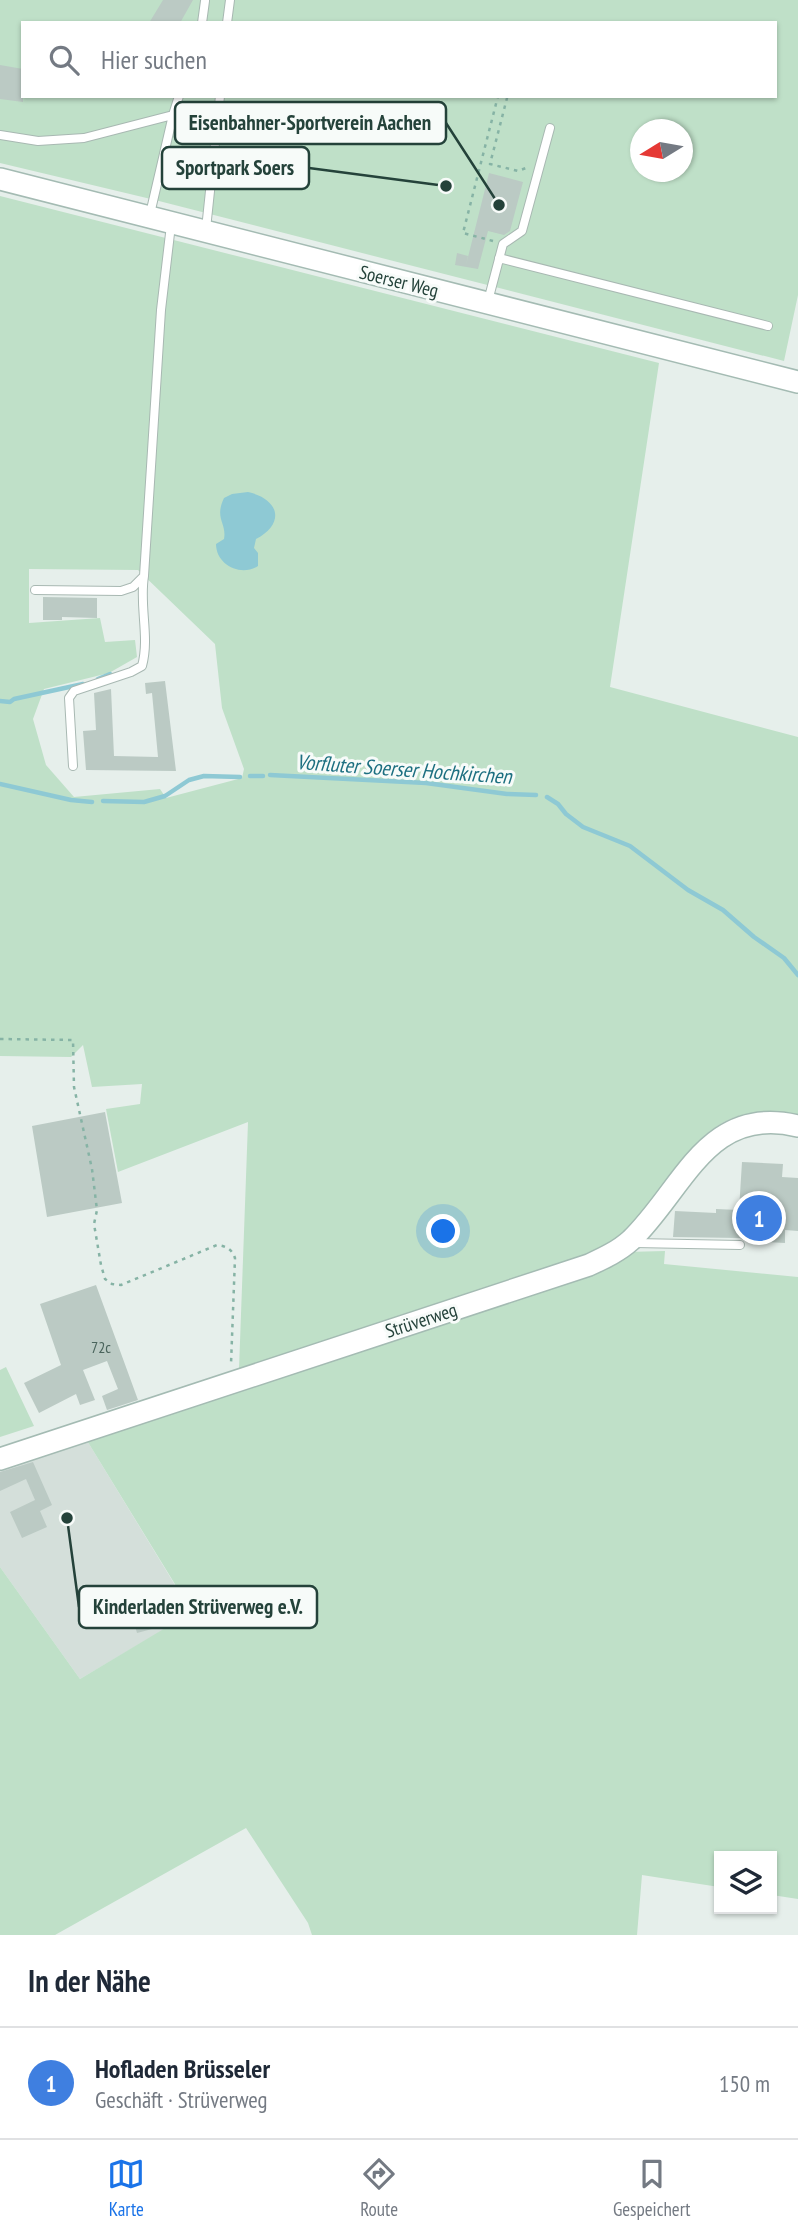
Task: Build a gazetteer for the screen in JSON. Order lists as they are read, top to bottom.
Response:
{
  "streets": {
    "street": ["Soerser Weg", "Strüverweg"]
  },
  "water": ["Vorfluter Soerser Hochkirchen"],
  "places": ["Sportpark Soers", "Eisenbahner-Sportverein Aachen", "Kinderladen Strüverweg e.V."],
  "house_numbers": ["72c"],
  "north": "left",
  "page": {
    "search": "Hier suchen",
    "pins": "1",
    "heading": "In der Nähe",
    "list": [
      {
        "mark": "1",
        "name": "Hofladen Brüsseler",
        "note": "Geschäft · Strüverweg",
        "value": "150 m"
      }
    ],
    "nav": ["Karte", "Route", "Gespeichert"]
  }
}
